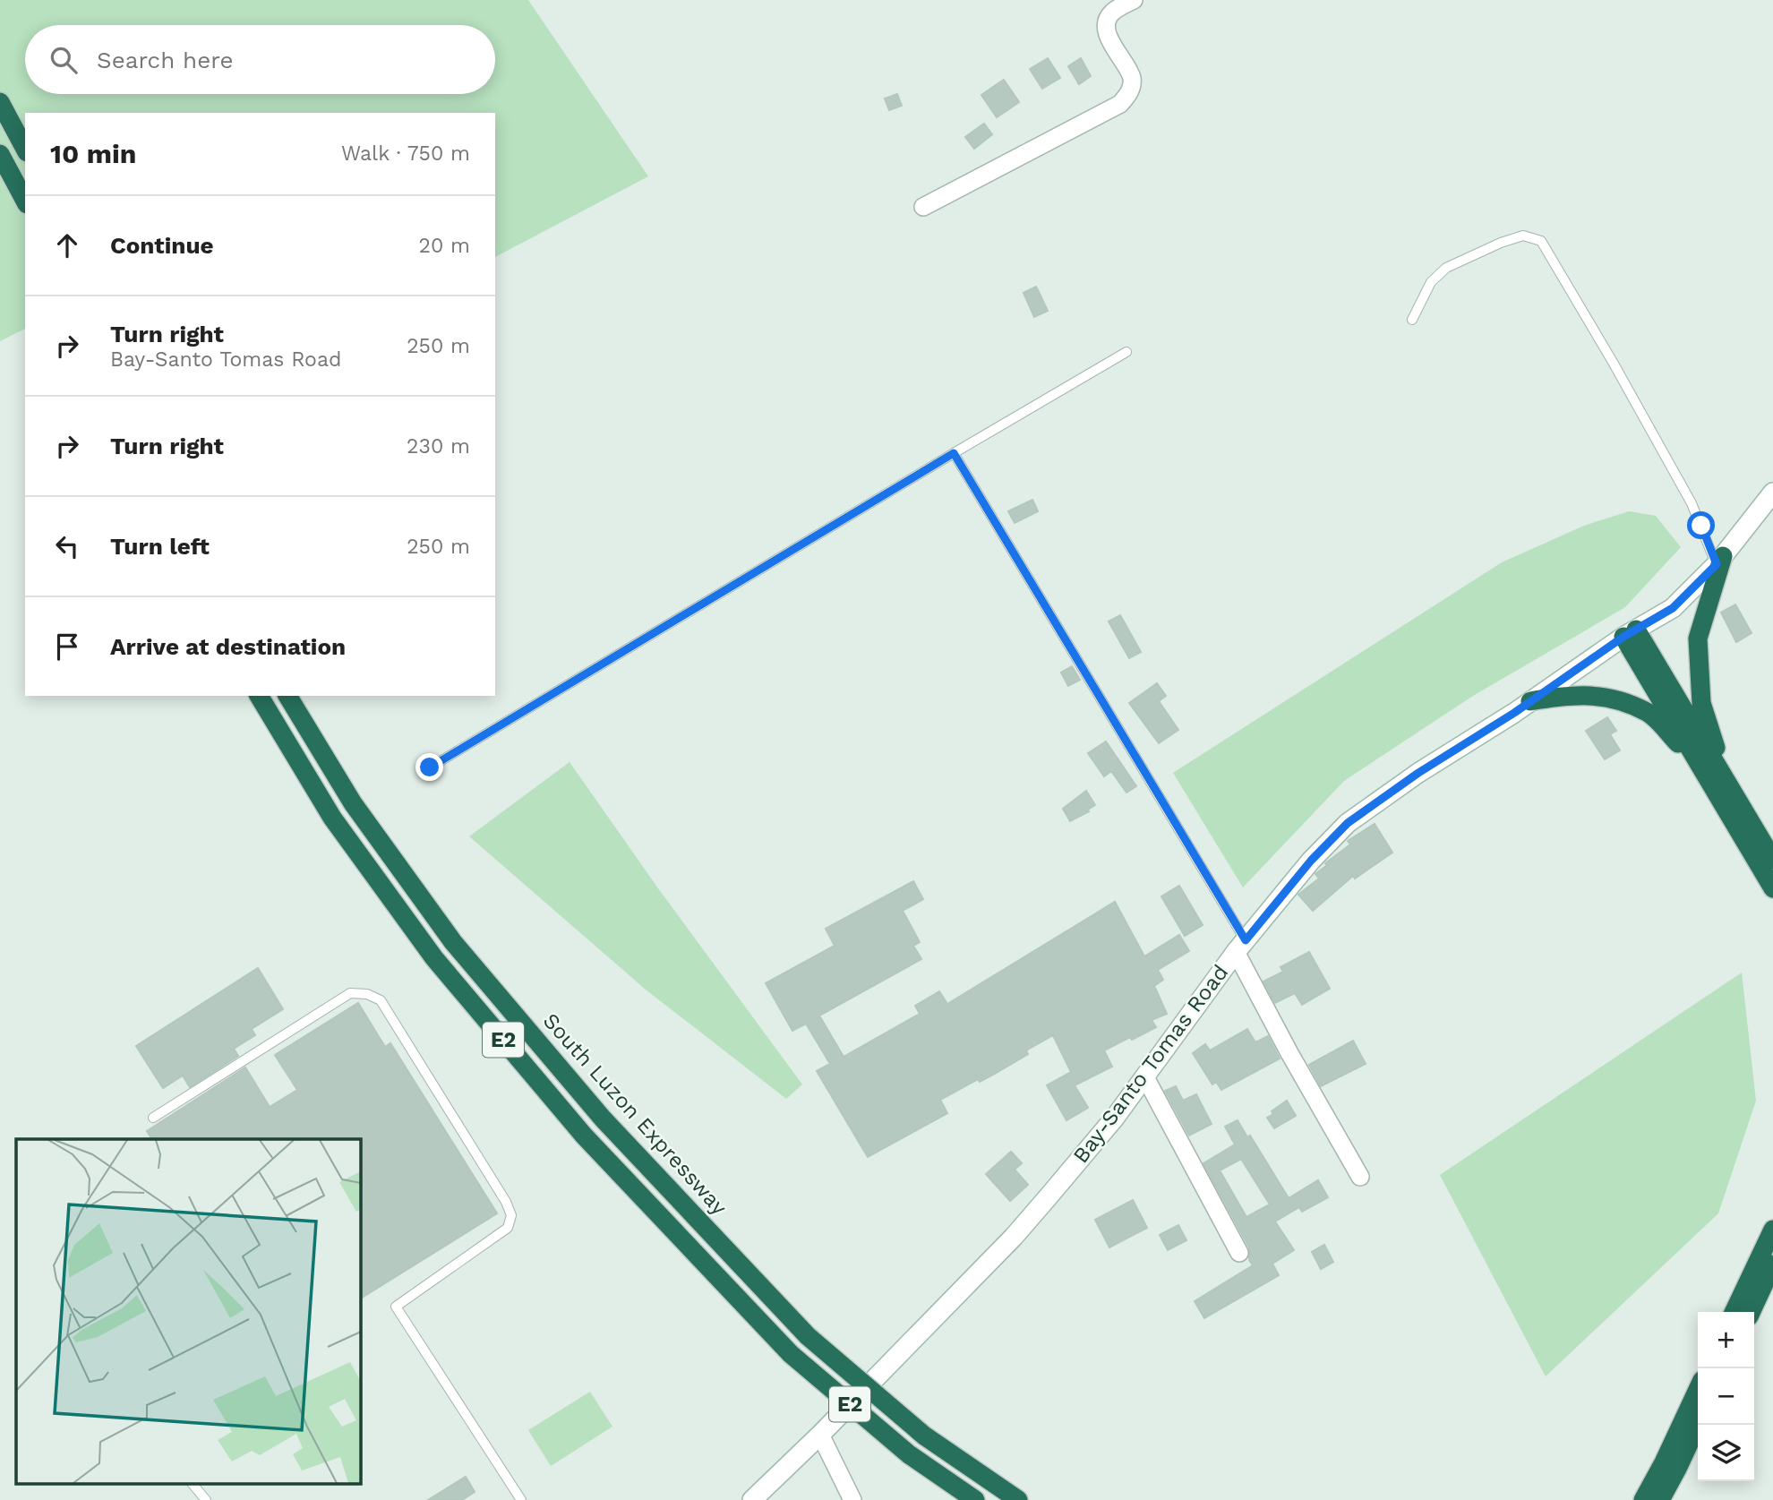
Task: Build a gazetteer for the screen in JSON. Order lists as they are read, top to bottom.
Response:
{
  "streets": {
    "highway": ["E2", "South Luzon Expressway"],
    "main road": ["Bay-Santo Tomas Road"]
  },
  "page": {
    "search": "Search here",
    "heading": ["10 min", "Walk · 750 m"],
    "list": [
      ["Continue", "20 m"],
      ["Turn right", "Bay-Santo Tomas Road", "250 m"],
      ["Turn right", "230 m"],
      ["Turn left", "250 m"],
      "Arrive at destination"
    ],
    "map_buttons": ["+", "−"]
  }
}
